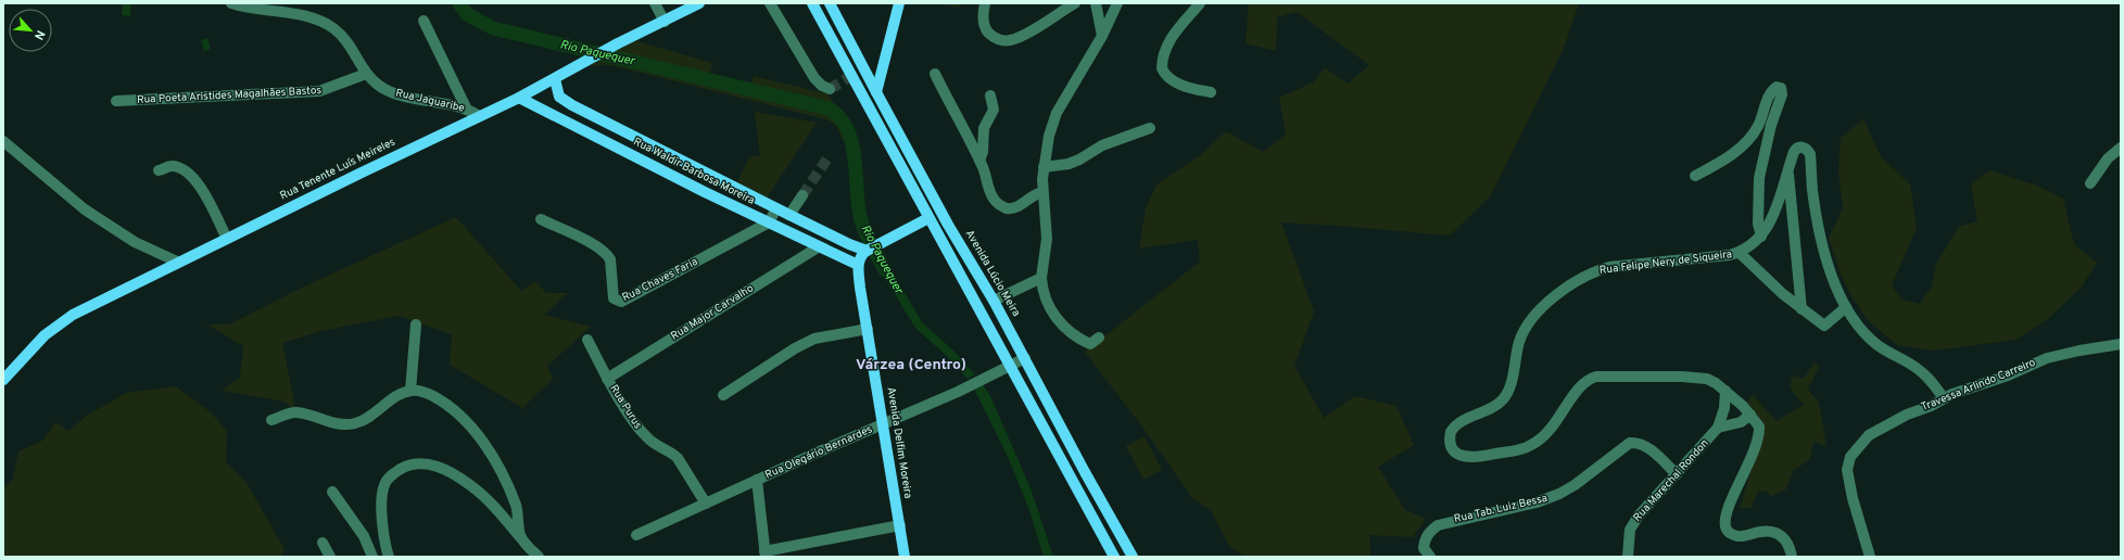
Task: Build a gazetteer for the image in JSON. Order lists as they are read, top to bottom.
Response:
{
  "streets": {
    "main road": [
      "Rua Tenente Luís Meireles",
      "Rua Waldir Barbosa Moreira",
      "Avenida Lúcio Meira",
      "Avenida Delfim Moreira"
    ],
    "street": [
      "Rua Poeta Aristides Magalhães Bastos",
      "Rua Jaguaribe",
      "Rua Felipe Nery de Siqueira",
      "Rua Chaves Faria",
      "Rua Major Carvalho",
      "Travessa Arlindo Carreiro",
      "Rua Purus",
      "Rua Olegário Bernardes",
      "Rua Marechal Rondon",
      "Rua Tab. Luiz Bessa"
    ]
  },
  "crossings": [
    ["Rua Poeta Aristides Magalhães Bastos", "Rua Jaguaribe"],
    ["Rua Jaguaribe", "Rua Tenente Luís Meireles"],
    ["Rua Tenente Luís Meireles", "Rua Waldir Barbosa Moreira"],
    ["Rua Waldir Barbosa Moreira", "Rua Chaves Faria"],
    ["Rua Waldir Barbosa Moreira", "Rua Major Carvalho"],
    ["Rua Waldir Barbosa Moreira", "Avenida Delfim Moreira"],
    ["Rua Felipe Nery de Siqueira", "Rua Marechal Rondon"],
    ["Avenida Lúcio Meira", "Rua Olegário Bernardes"],
    ["Rua Major Carvalho", "Rua Purus"],
    ["Rua Purus", "Rua Olegário Bernardes"],
    ["Avenida Delfim Moreira", "Rua Olegário Bernardes"],
    ["Rua Marechal Rondon", "Rua Tab. Luiz Bessa"]
  ],
  "districts": ["Várzea (Centro)"],
  "water": ["Rio Paquequer"],
  "north": "bottom right"
}
